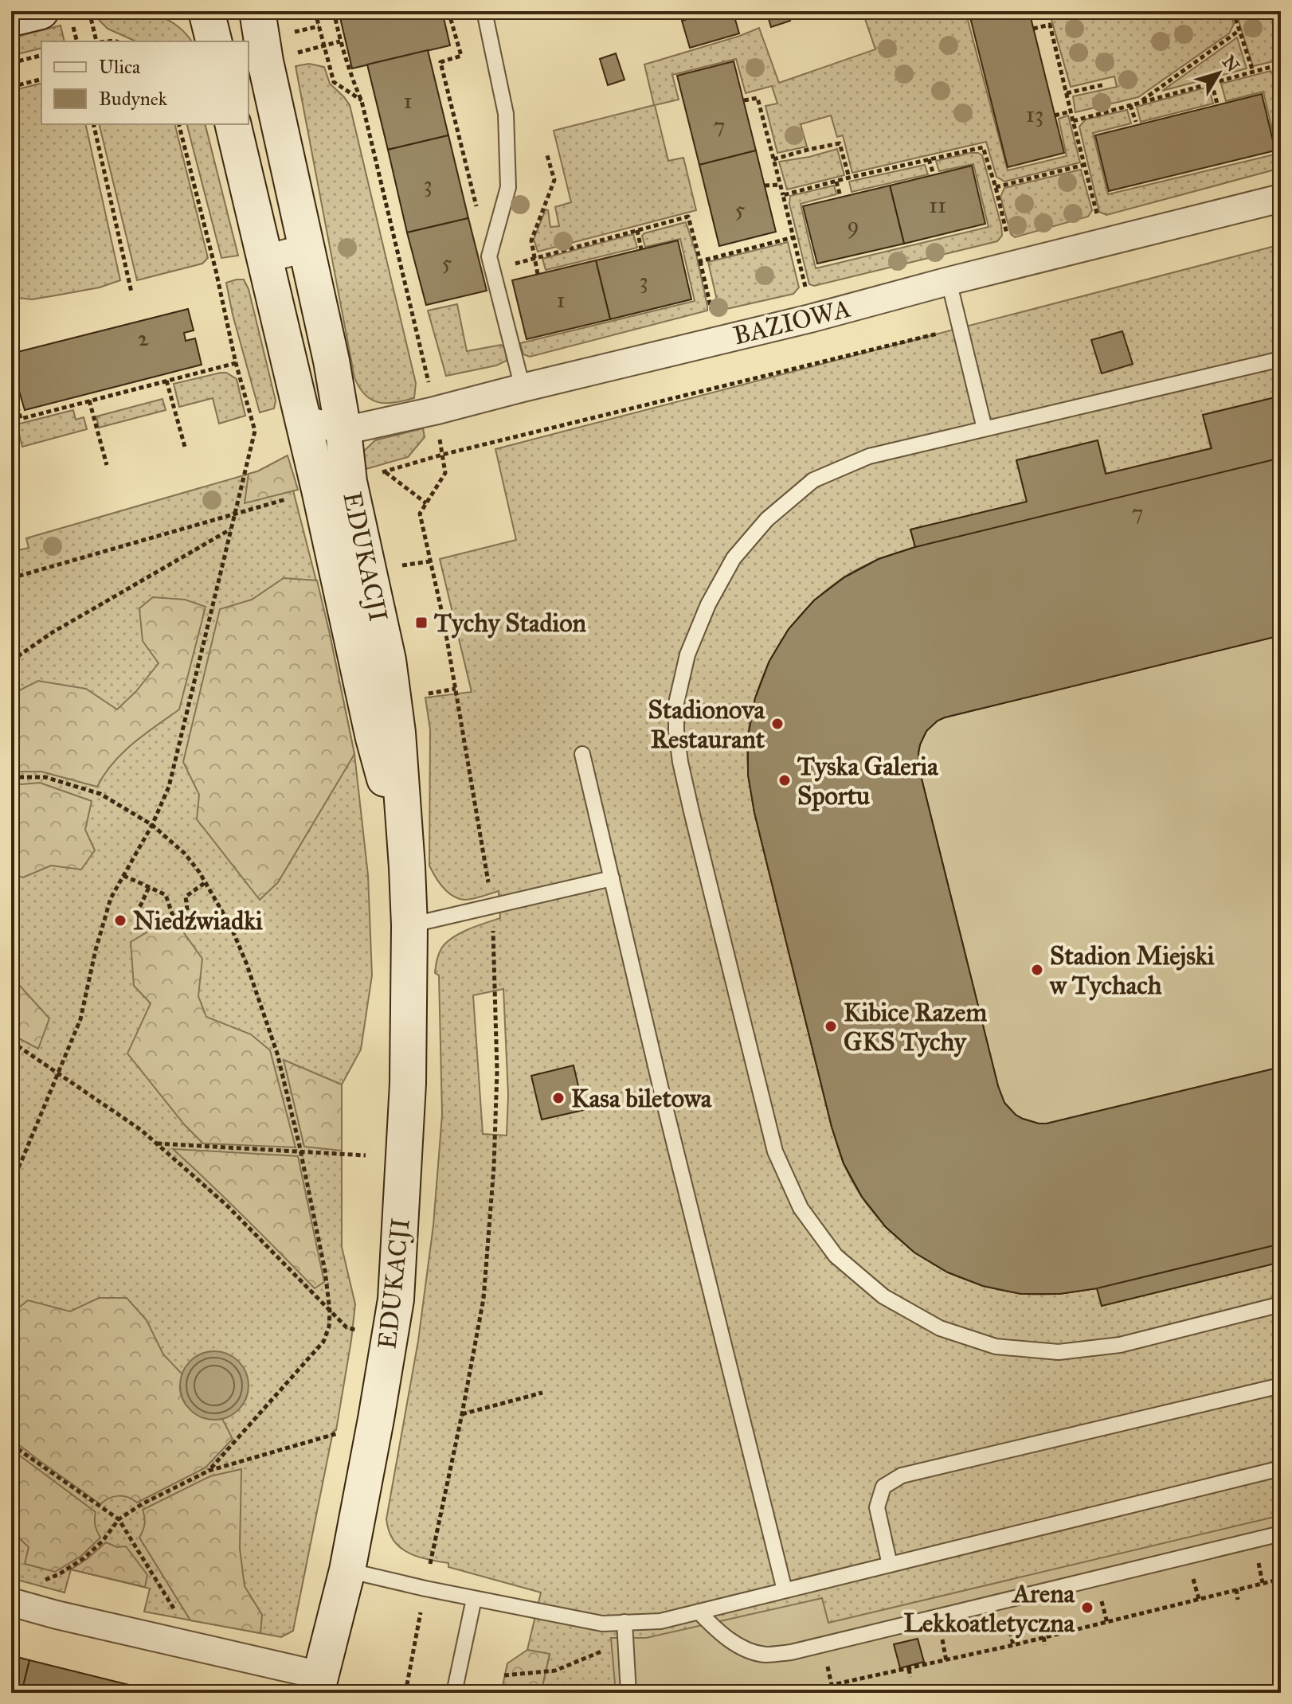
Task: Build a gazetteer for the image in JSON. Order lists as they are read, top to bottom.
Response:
{
  "streets": {
    "street": ["BAZIOWA", "EDUKACJI"]
  },
  "crossings": [
    ["BAZIOWA", "EDUKACJI"]
  ],
  "places": {
    "transit": ["Tychy Stadion"],
    "other": [
      "Stadionova Restaurant",
      "Tyska Galeria Sportu",
      "Niedźwiadki",
      "Stadion Miejski w Tychach",
      "Kibice Razem GKS Tychy",
      "Kasa biletowa",
      "Arena Lekkoatletyczna"
    ]
  },
  "house_numbers": [
    "1",
    "13",
    "7",
    "3",
    "11",
    "5",
    "9",
    "5",
    "3",
    "1",
    "2",
    "7"
  ],
  "legend": ["Ulica", "Budynek"],
  "north": "top right"
}
